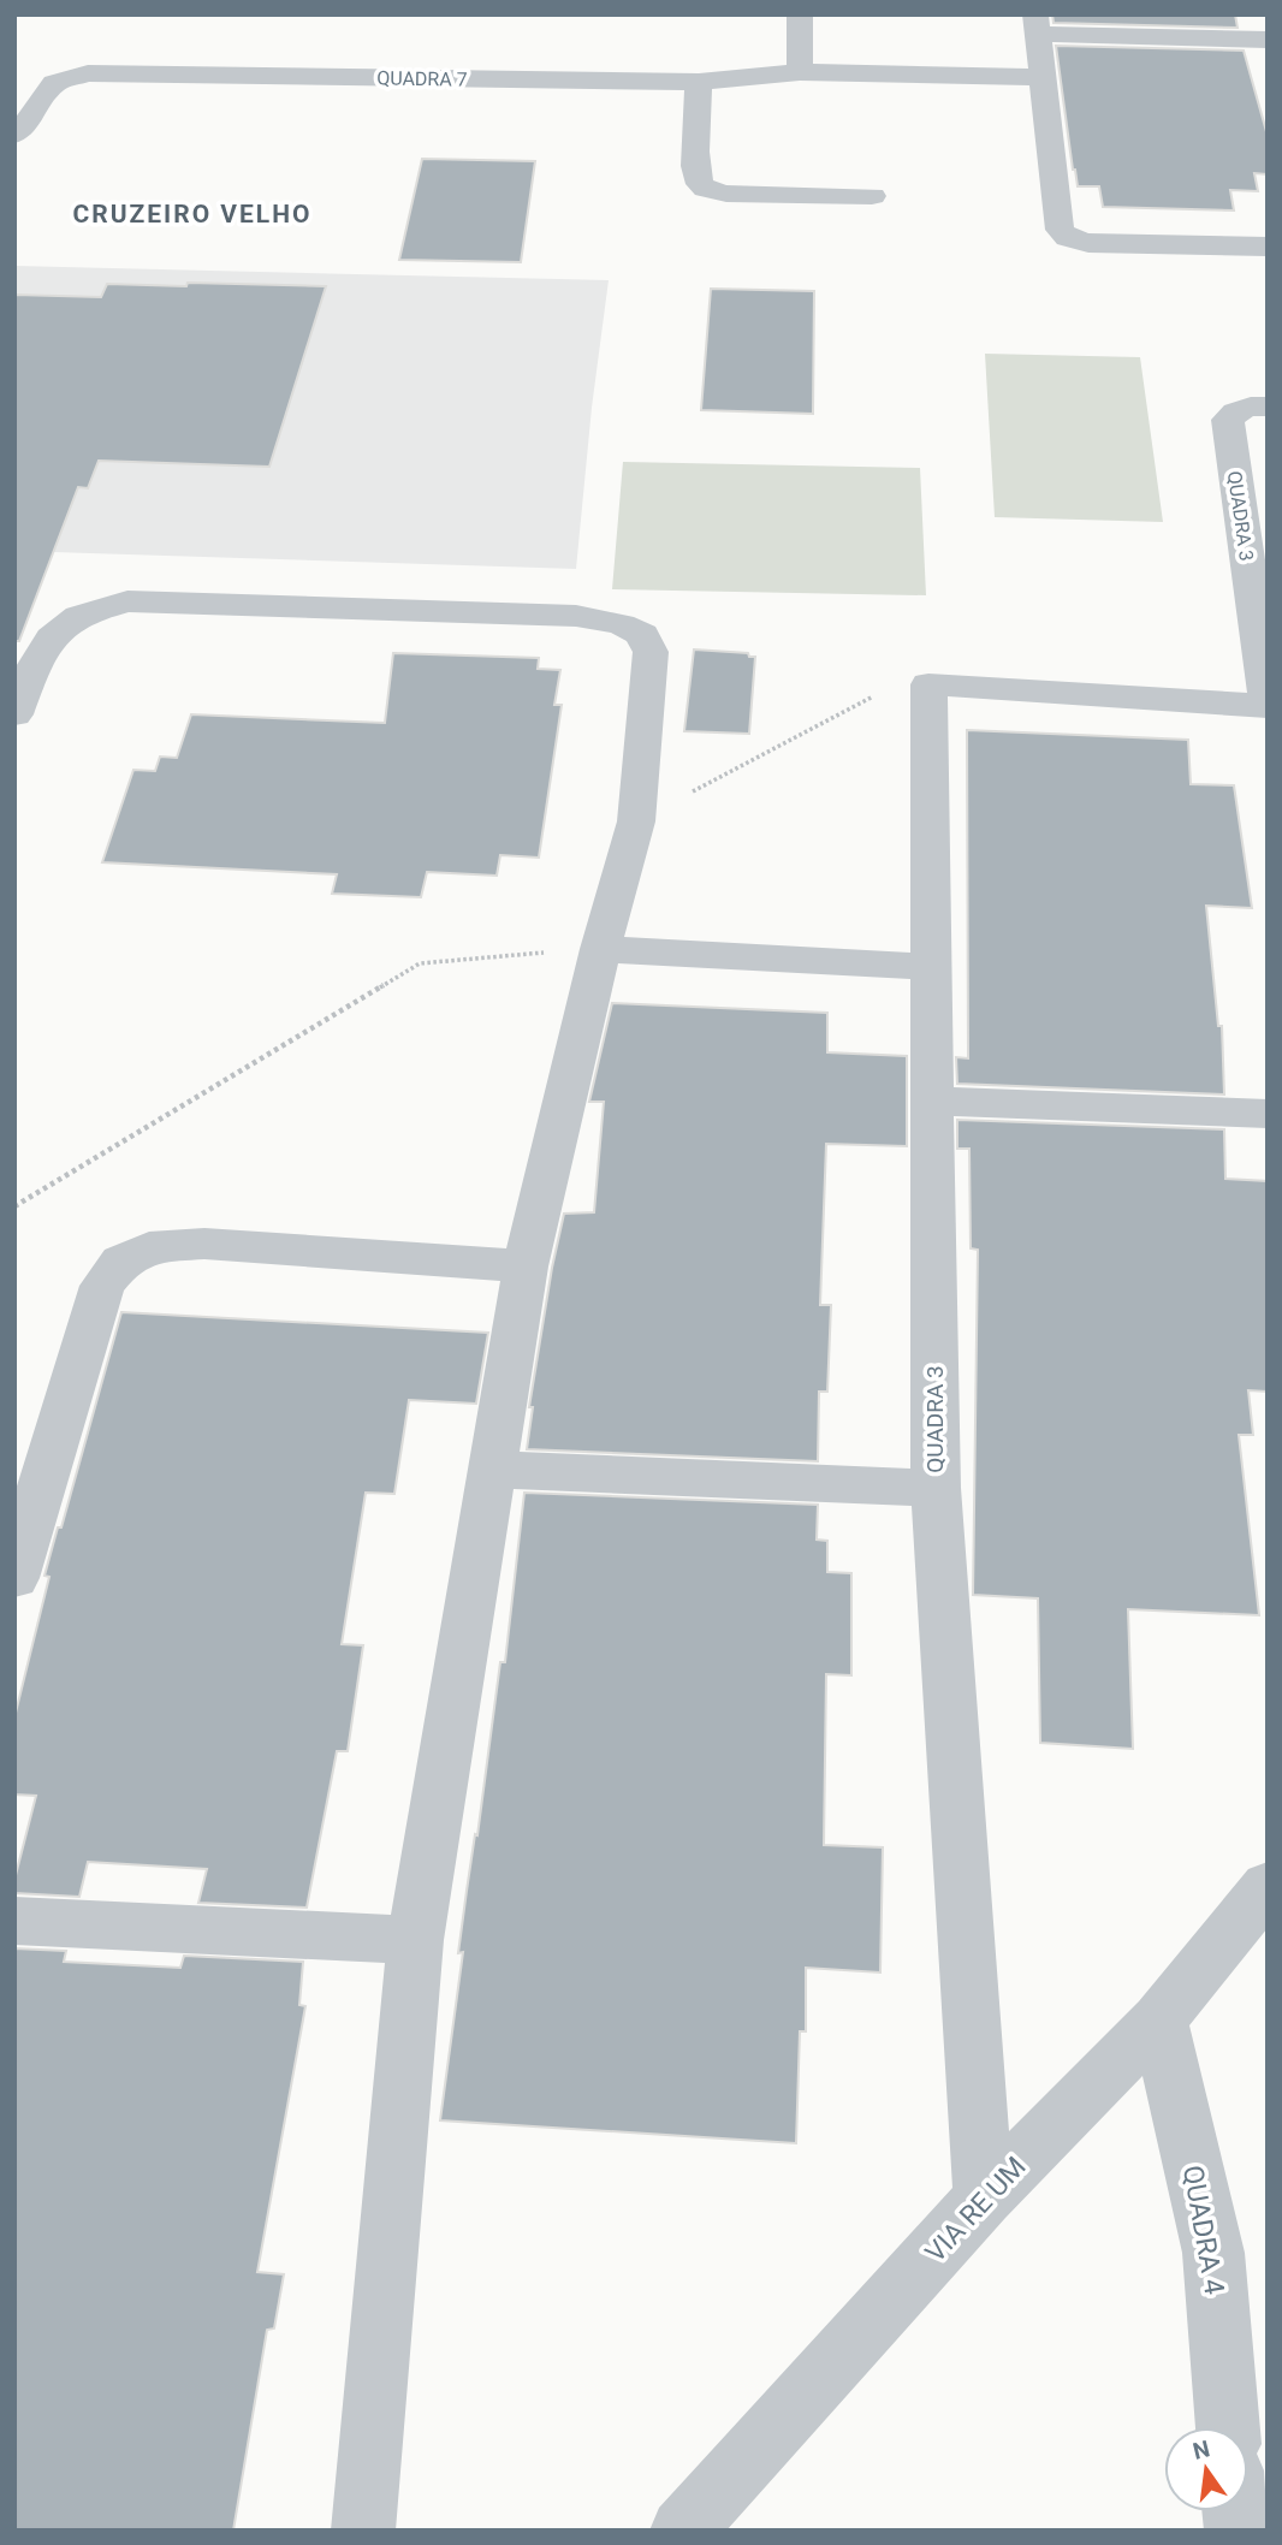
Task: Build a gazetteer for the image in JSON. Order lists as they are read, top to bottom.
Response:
{
  "streets": {
    "street": [
      "QUADRA 7",
      "QUADRA 3",
      "VIA RE UM",
      "QUADRA 4"
    ]
  },
  "crossings": [
    ["QUADRA 3", "VIA RE UM"],
    ["VIA RE UM", "QUADRA 4"]
  ],
  "districts": ["CRUZEIRO VELHO"],
  "north": "top"
}
